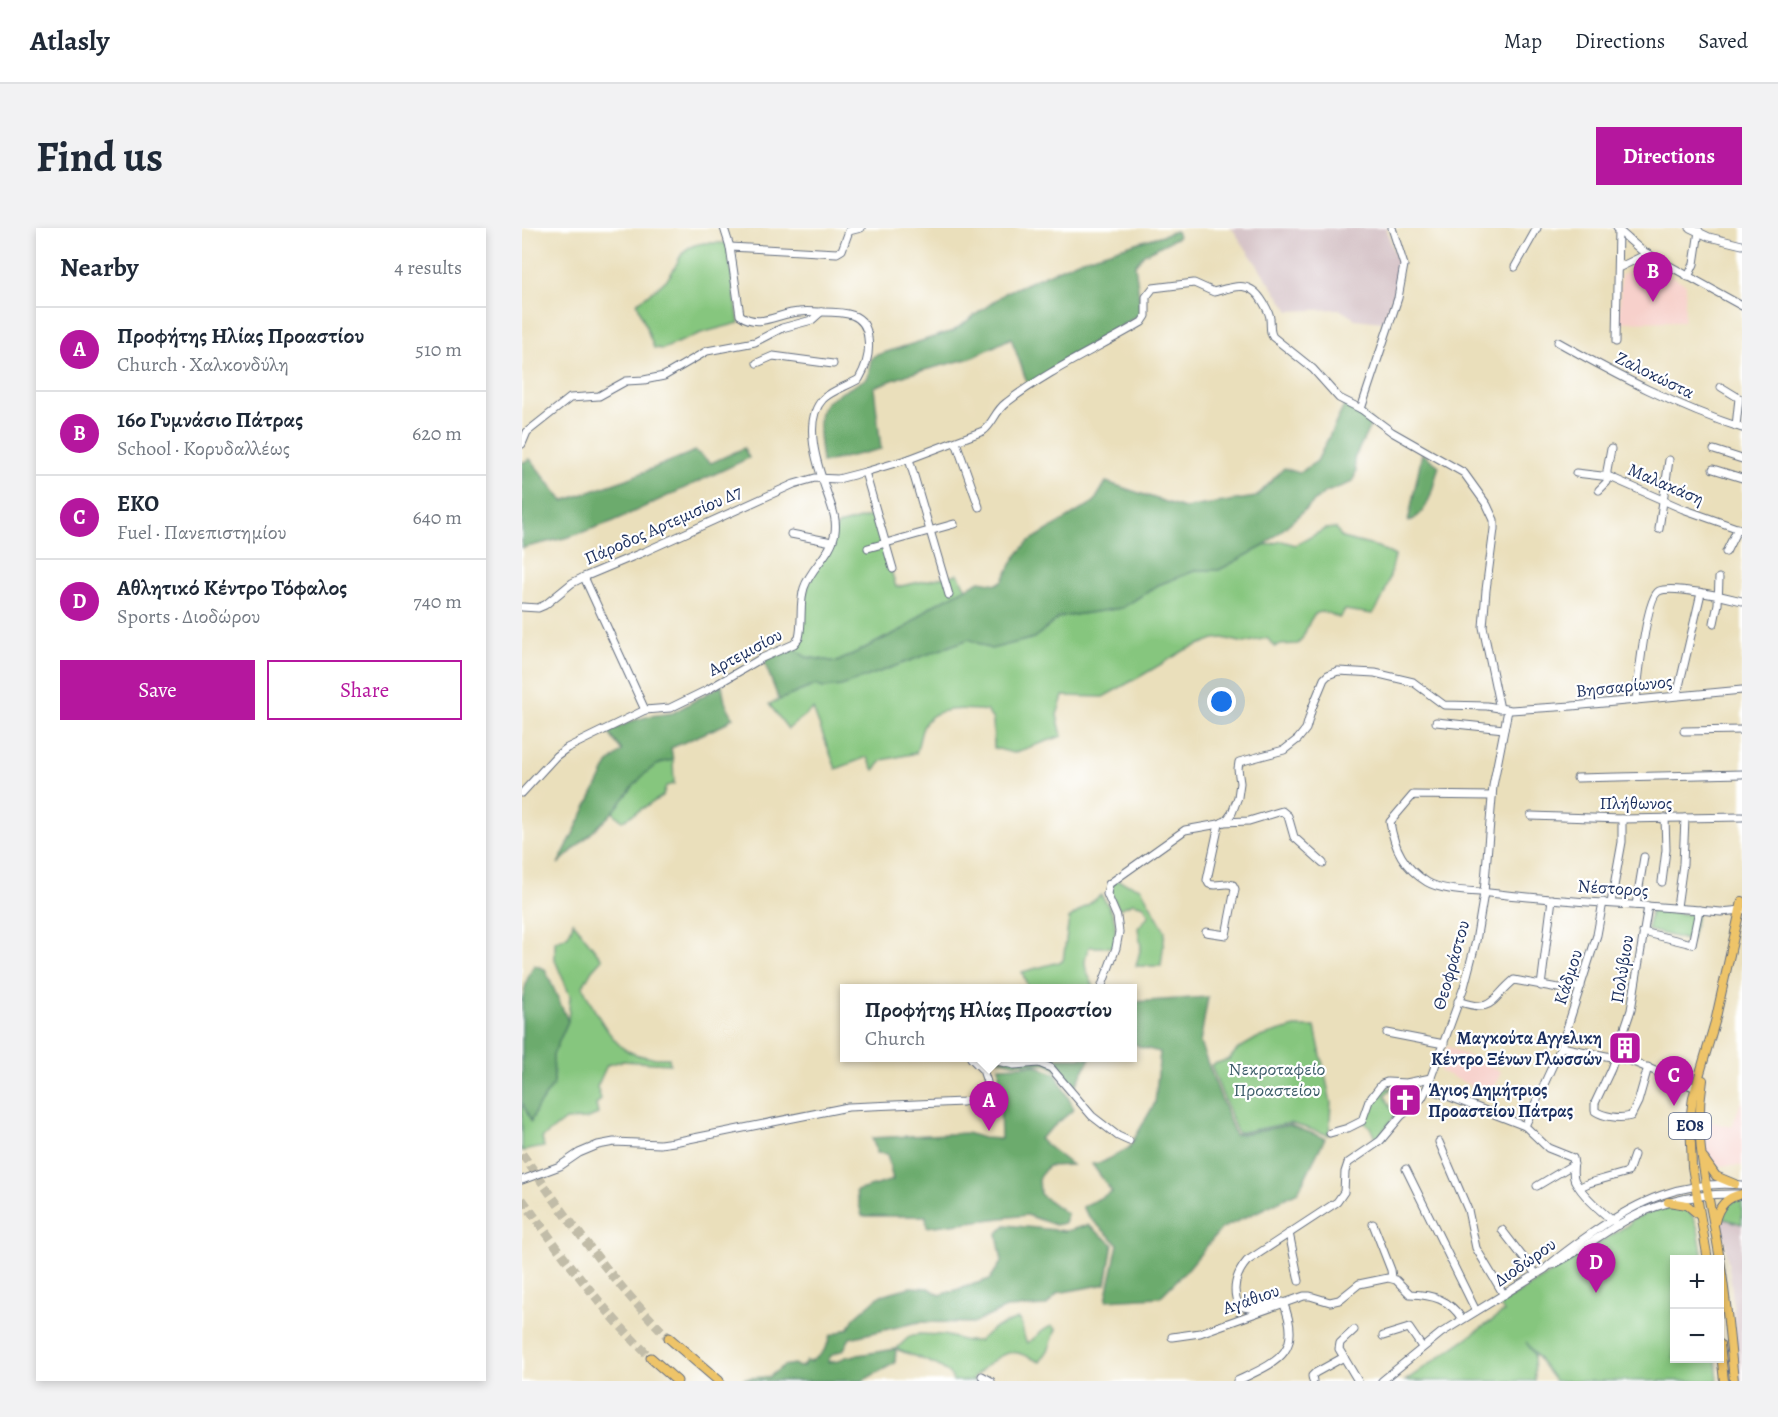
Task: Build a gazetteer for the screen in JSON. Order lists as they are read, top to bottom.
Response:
{
  "streets": {
    "main road": ["ΕΟ8"],
    "street": [
      "Ζαλοκώστα",
      "Μαλακάση",
      "Πάροδος Αρτεμισίου Δ7",
      "Αρτεμισίου",
      "Βησσαρίωνος",
      "Πλήθωνος",
      "Νέστορος",
      "Θεοφράστου",
      "Πολύβιου",
      "Κάδμου",
      "Διοδώρου",
      "Αγάθιου"
    ]
  },
  "crossings": [
    ["Βησσαρίωνος", "Θεοφράστου"],
    ["Πλήθωνος", "Κάδμου"],
    ["Νέστορος", "Θεοφράστου"],
    ["Νέστορος", "Πολύβιου"],
    ["Νέστορος", "Κάδμου"],
    ["Νέστορος", "ΕΟ8"],
    ["Θεοφράστου", "Αγάθιου"],
    ["ΕΟ8", "Διοδώρου"]
  ],
  "parks": ["Νεκροταφείο Προαστείου"],
  "places": {
    "building": ["Μαγκούτα Αγγελικη Κέντρο Ξένων Γλωσσών"],
    "church": ["Άγιος Δημήτριος Προαστείου Πάτρας"]
  },
  "page": {
    "header": "Atlasly",
    "nav": ["Map", "Directions", "Saved"],
    "buttons": [
      "Directions",
      ["Save", "Share"]
    ],
    "title": "Find us",
    "heading": ["Nearby", "4 results"],
    "pins": [
      "B",
      "C",
      "A",
      "D"
    ],
    "list": [
      {
        "mark": "A",
        "name": "Προφήτης Ηλίας Προαστίου",
        "note": "Church · Χαλκονδύλη",
        "value": "510 m"
      },
      {
        "mark": "B",
        "name": "16ο Γυμνάσιο Πάτρας",
        "note": "School · Κορυδαλλέως",
        "value": "620 m"
      },
      {
        "mark": "C",
        "name": "EKO",
        "note": "Fuel · Πανεπιστημίου",
        "value": "640 m"
      },
      {
        "mark": "D",
        "name": "Αθλητικό Κέντρο Τόφαλος",
        "note": "Sports · Διοδώρου",
        "value": "740 m"
      }
    ],
    "popup": ["Προφήτης Ηλίας Προαστίου", "Church"],
    "map_buttons": ["+", "−"]
  }
}
